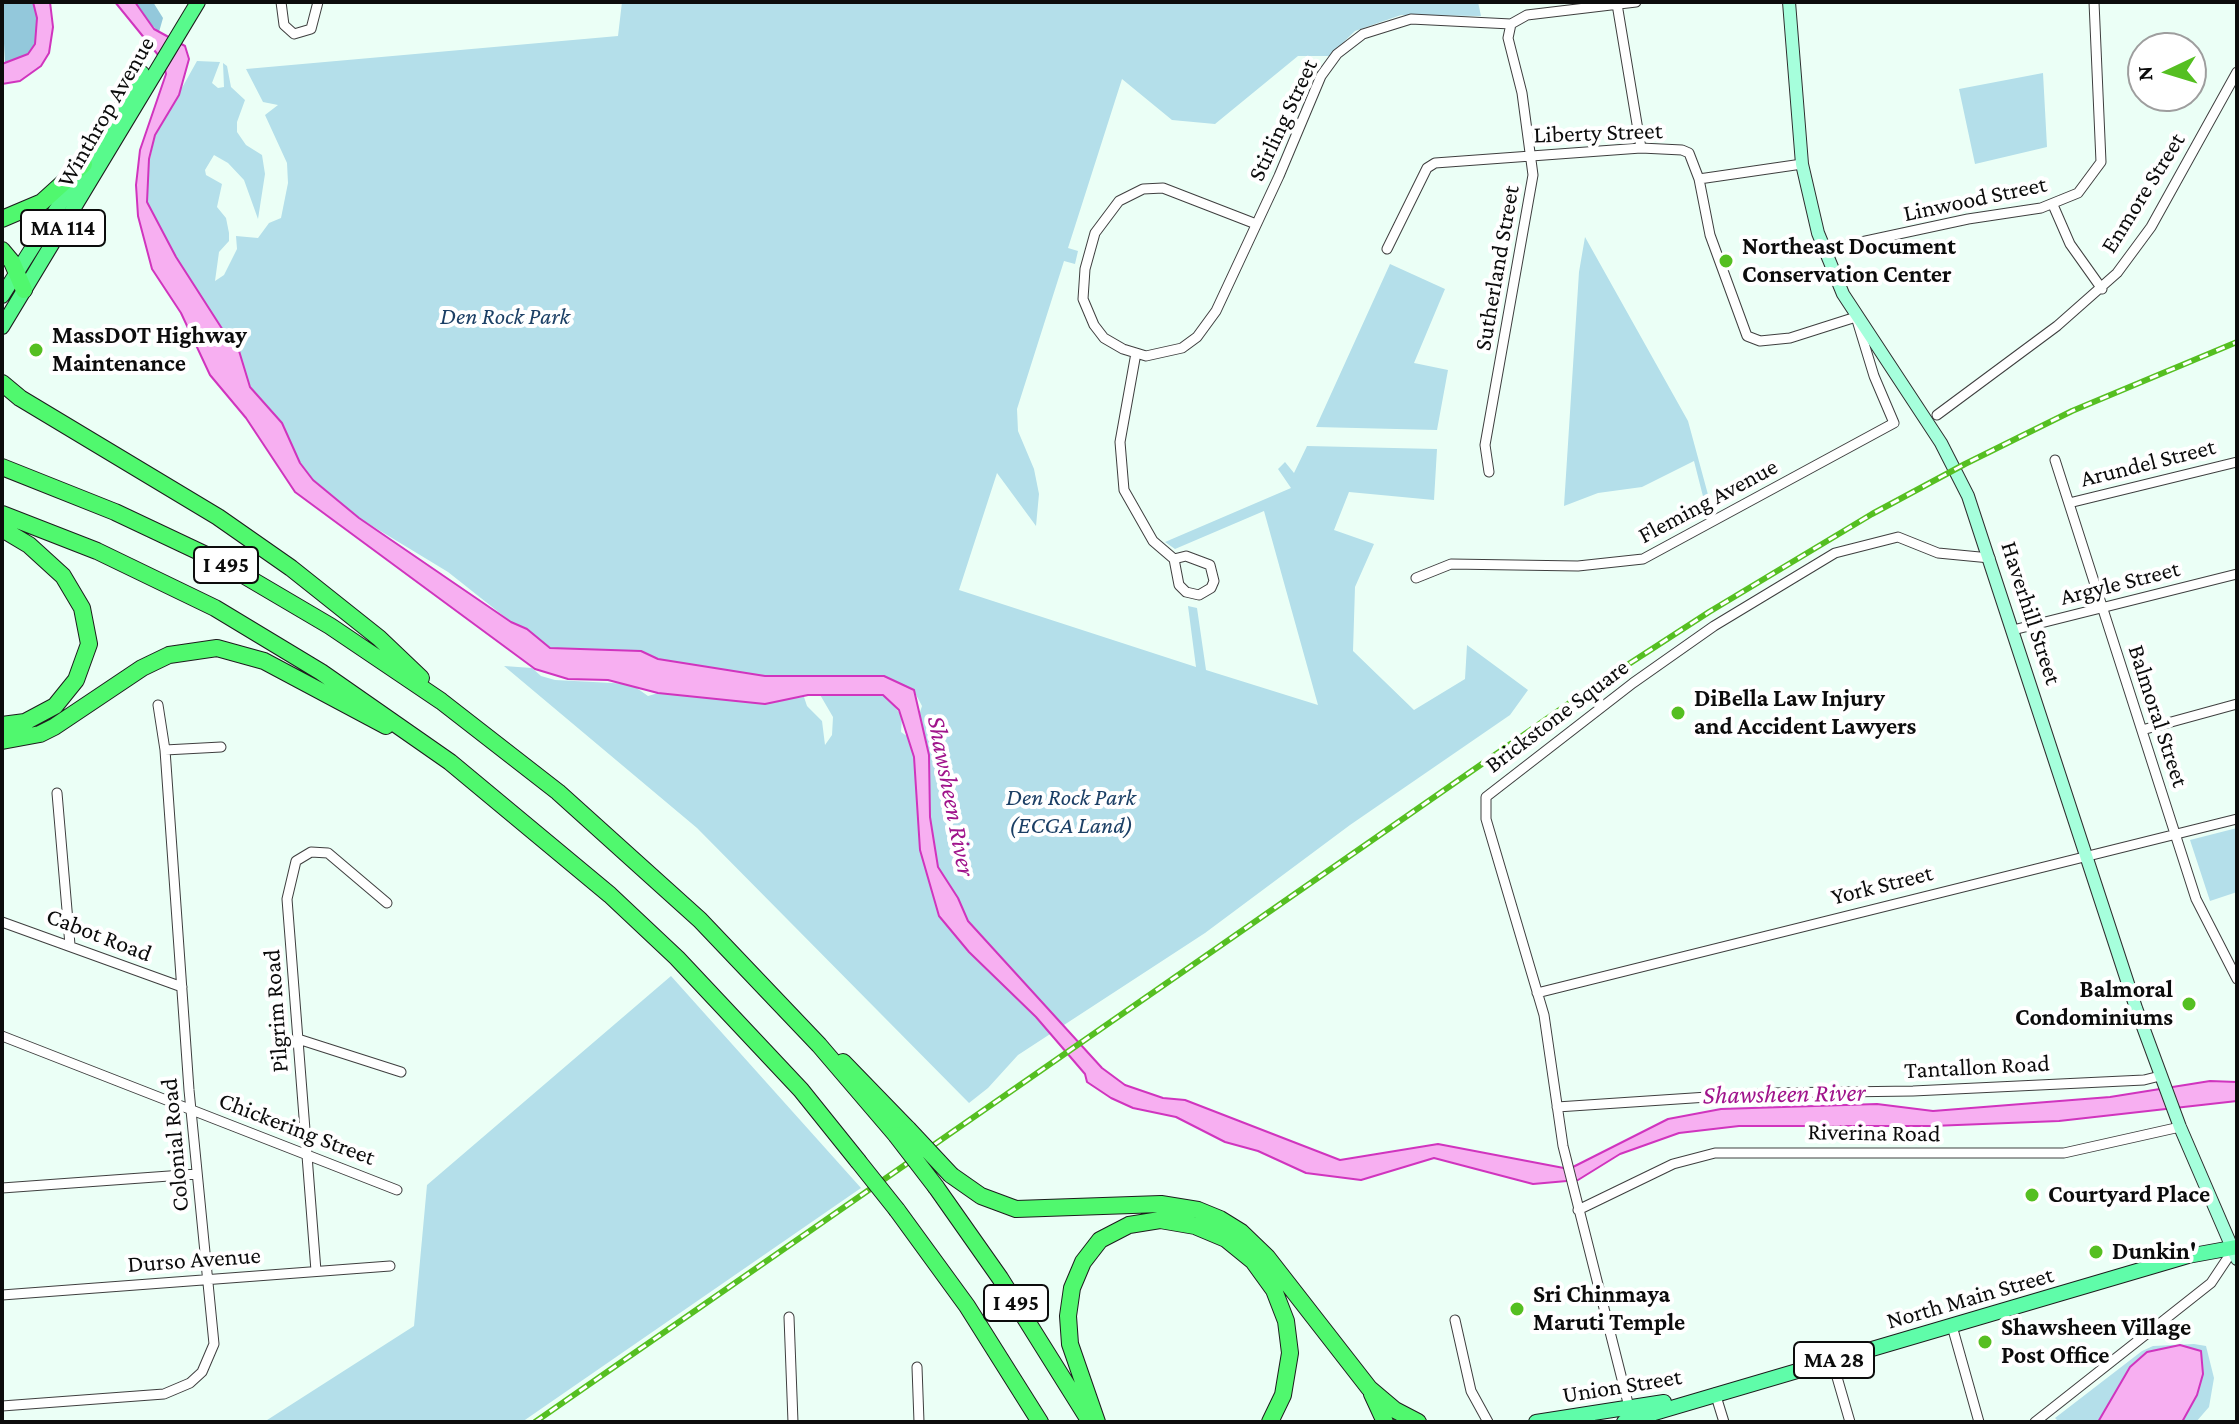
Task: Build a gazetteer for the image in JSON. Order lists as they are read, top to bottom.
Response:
{
  "streets": {
    "highway": ["Winthrop Avenue", "MA 114", "I 495"],
    "main road": [
      "Haverhill Street",
      "North Main Street",
      "MA 28",
      "Union Street"
    ],
    "street": [
      "Stirling Street",
      "Liberty Street",
      "Enmore Street",
      "Linwood Street",
      "Sutherland Street",
      "Arundel Street",
      "Fleming Avenue",
      "Argyle Street",
      "Brickstone Square",
      "Balmoral Street",
      "York Street",
      "Cabot Road",
      "Pilgrim Road",
      "Tantallon Road",
      "Chickering Street",
      "Riverina Road",
      "Colonial Road",
      "Durso Avenue"
    ]
  },
  "crossings": [
    ["Stirling Street", "Sutherland Street"],
    ["Liberty Street", "Sutherland Street"],
    ["Enmore Street", "Linwood Street"],
    ["Linwood Street", "Haverhill Street"],
    ["Arundel Street", "Balmoral Street"],
    ["Fleming Avenue", "Haverhill Street"],
    ["Argyle Street", "Haverhill Street"],
    ["Argyle Street", "Balmoral Street"],
    ["Haverhill Street", "Brickstone Square"],
    ["Haverhill Street", "York Street"],
    ["Haverhill Street", "Tantallon Road"],
    ["Haverhill Street", "Riverina Road"],
    ["Haverhill Street", "North Main Street"],
    ["Brickstone Square", "York Street"],
    ["Brickstone Square", "Tantallon Road"],
    ["Brickstone Square", "Riverina Road"],
    ["Brickstone Square", "Union Street"],
    ["Balmoral Street", "York Street"],
    ["Cabot Road", "Colonial Road"],
    ["Pilgrim Road", "Chickering Street"],
    ["Pilgrim Road", "Durso Avenue"],
    ["Chickering Street", "Colonial Road"],
    ["Colonial Road", "Durso Avenue"],
    ["North Main Street", "Union Street"]
  ],
  "water": ["Shawsheen River"],
  "parks": ["Den Rock Park", "Den Rock Park (ECGA Land)"],
  "places": [
    "Northeast Document Conservation Center",
    "MassDOT Highway Maintenance",
    "DiBella Law Injury and Accident Lawyers",
    "Balmoral Condominiums",
    "Courtyard Place",
    "Dunkin'",
    "Sri Chinmaya Maruti Temple",
    "Shawsheen Village Post Office"
  ],
  "north": "left"
}
